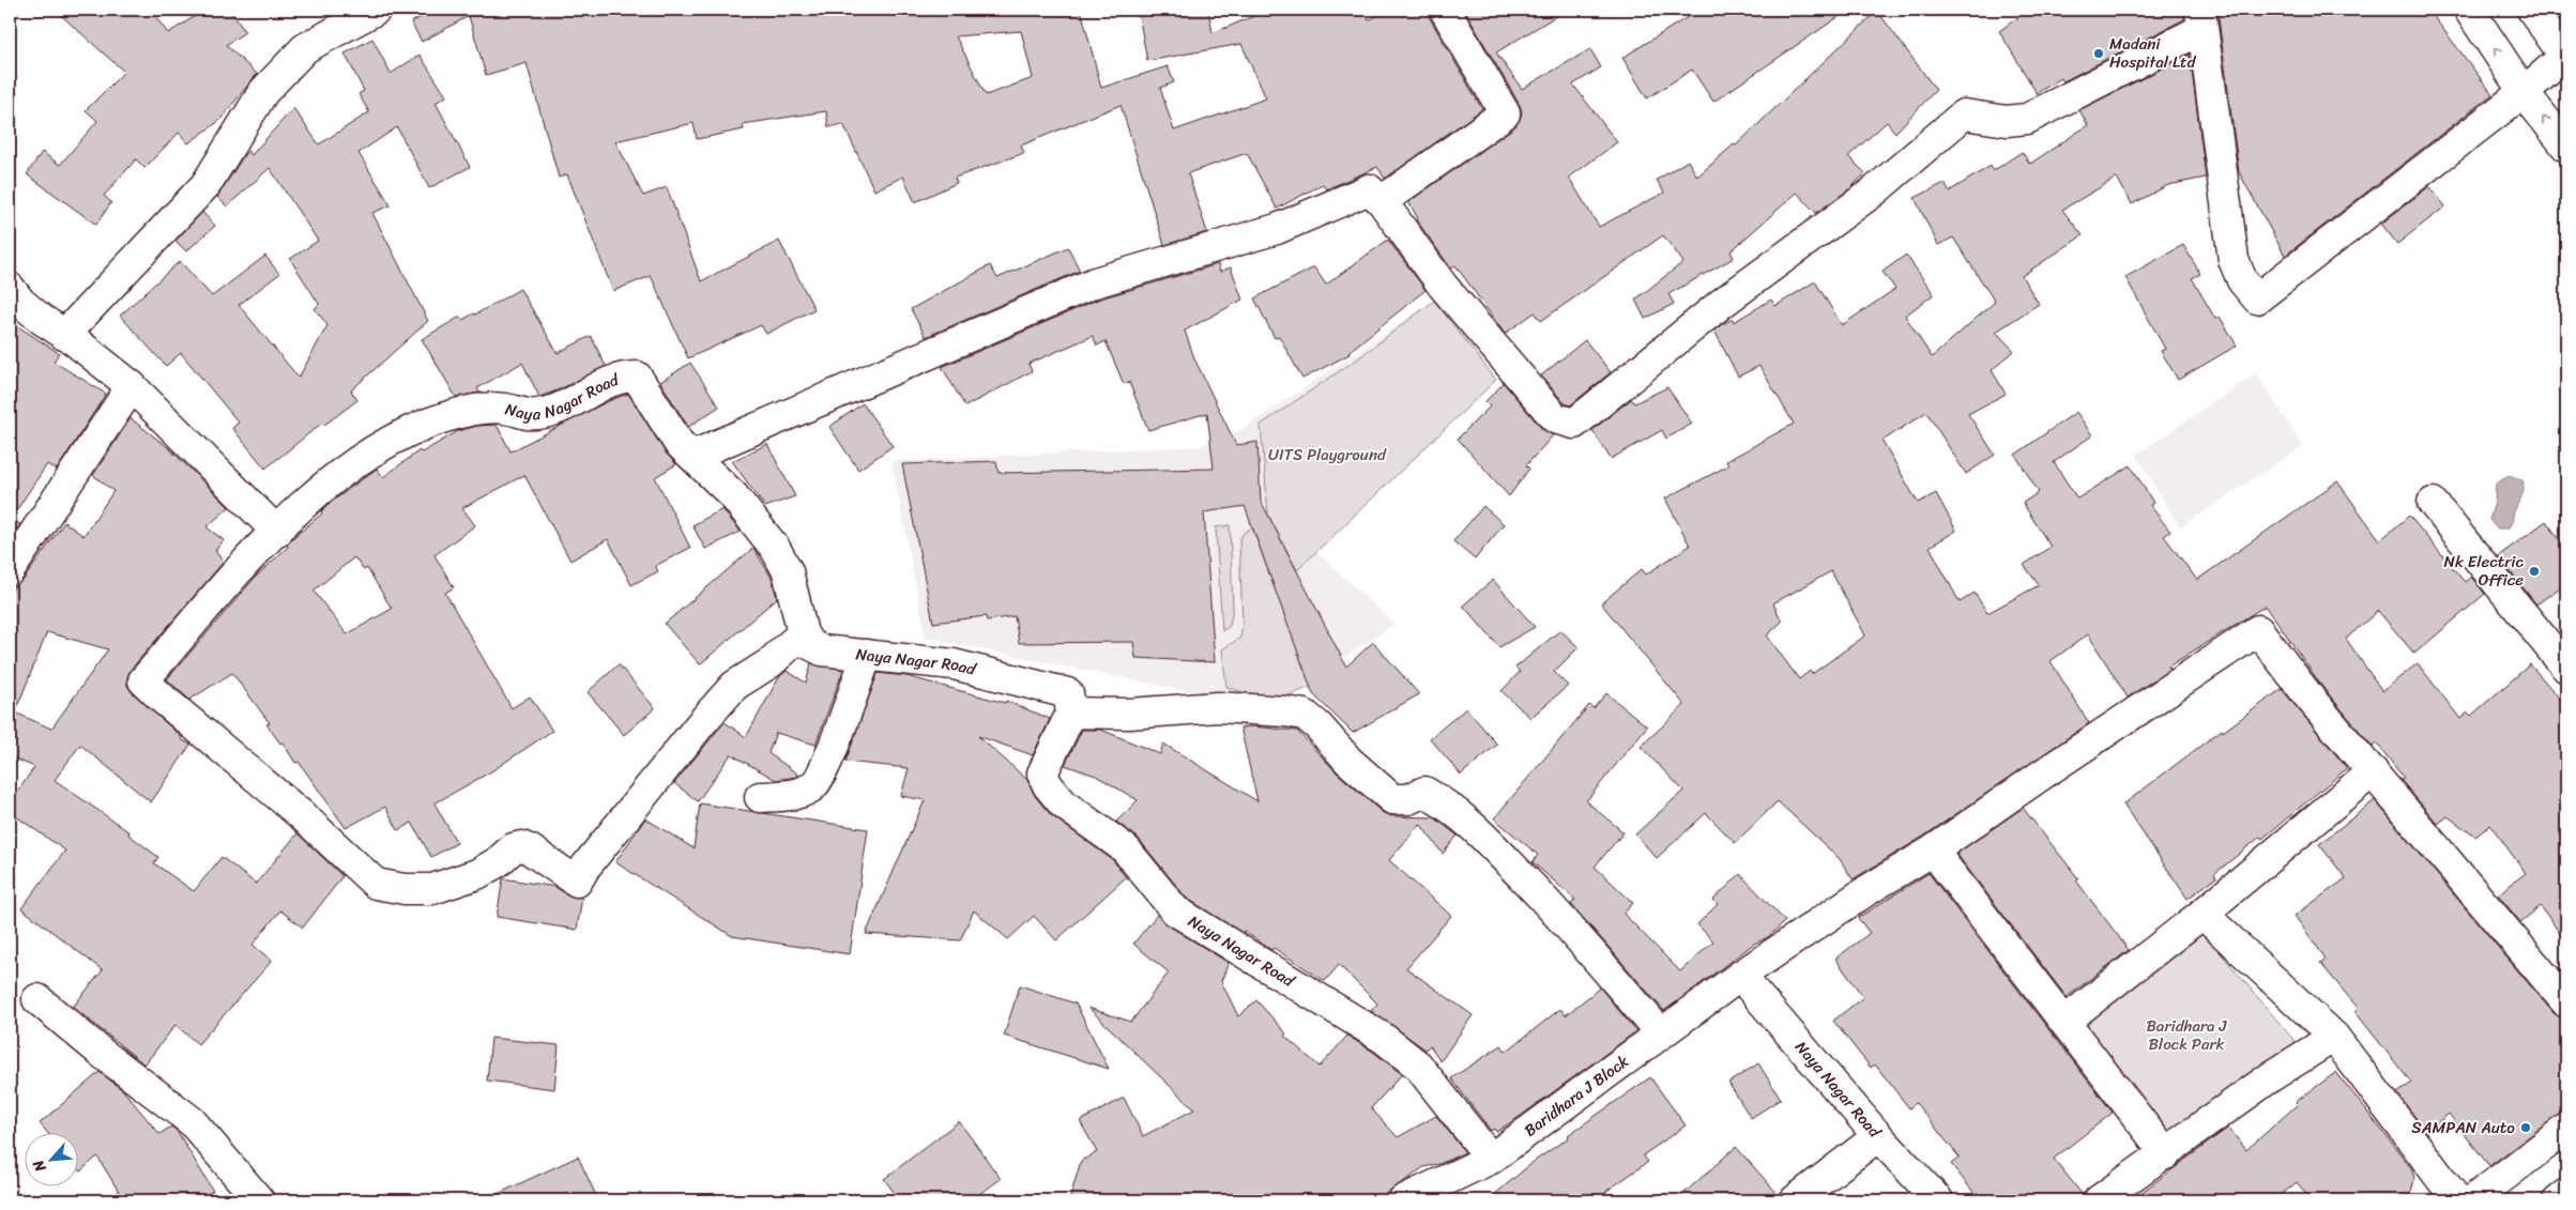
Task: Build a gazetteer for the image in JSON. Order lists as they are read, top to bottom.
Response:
{
  "streets": {
    "street": ["Naya Nagar Road", "Baridhara J Block"]
  },
  "crossings": [
    ["Naya Nagar Road", "Baridhara J Block"]
  ],
  "parks": ["UITS Playground", "Baridhara J Block Park"],
  "places": ["Madani Hospital Ltd", "Nk Electric Office", "SAMPAN Auto"],
  "north": "bottom left"
}
